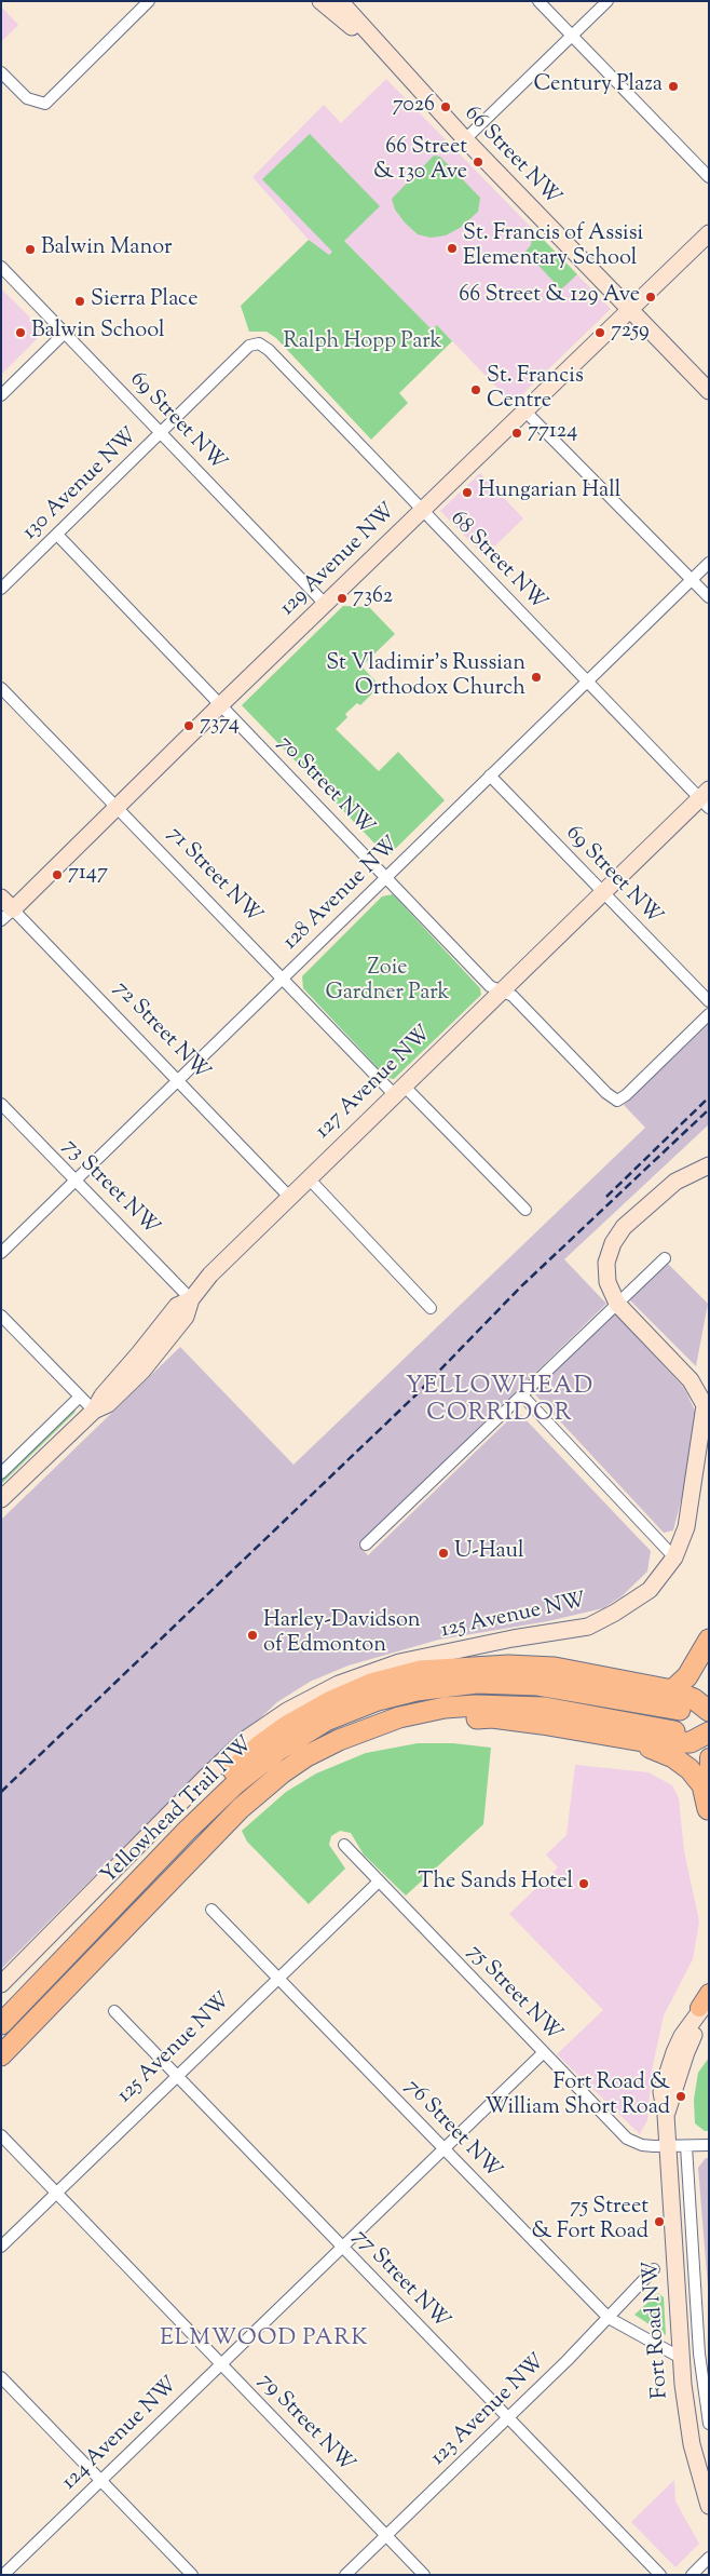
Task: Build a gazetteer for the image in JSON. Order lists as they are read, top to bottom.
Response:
{
  "streets": {
    "highway": ["Yellowhead Trail NW"],
    "street": [
      "66 Street NW",
      "69 Street NW",
      "130 Avenue NW",
      "129 Avenue NW",
      "68 Street NW",
      "70 Street NW",
      "71 Street NW",
      "128 Avenue NW",
      "72 Street NW",
      "127 Avenue NW",
      "73 Street NW",
      "125 Avenue NW",
      "75 Street NW",
      "76 Street NW",
      "77 Street NW",
      "Fort Road NW",
      "123 Avenue NW",
      "79 Street NW",
      "124 Avenue NW"
    ]
  },
  "crossings": [
    ["66 Street NW", "129 Avenue NW"],
    ["69 Street NW", "130 Avenue NW"],
    ["69 Street NW", "129 Avenue NW"],
    ["69 Street NW", "128 Avenue NW"],
    ["69 Street NW", "127 Avenue NW"],
    ["130 Avenue NW", "68 Street NW"],
    ["130 Avenue NW", "70 Street NW"],
    ["129 Avenue NW", "68 Street NW"],
    ["129 Avenue NW", "70 Street NW"],
    ["129 Avenue NW", "71 Street NW"],
    ["129 Avenue NW", "72 Street NW"],
    ["68 Street NW", "128 Avenue NW"],
    ["68 Street NW", "127 Avenue NW"],
    ["70 Street NW", "128 Avenue NW"],
    ["70 Street NW", "127 Avenue NW"],
    ["71 Street NW", "128 Avenue NW"],
    ["71 Street NW", "127 Avenue NW"],
    ["128 Avenue NW", "72 Street NW"],
    ["128 Avenue NW", "73 Street NW"],
    ["72 Street NW", "127 Avenue NW"],
    ["127 Avenue NW", "73 Street NW"],
    ["125 Avenue NW", "75 Street NW"],
    ["125 Avenue NW", "76 Street NW"],
    ["125 Avenue NW", "77 Street NW"],
    ["125 Avenue NW", "79 Street NW"],
    ["75 Street NW", "Fort Road NW"],
    ["75 Street NW", "124 Avenue NW"],
    ["76 Street NW", "Fort Road NW"],
    ["76 Street NW", "123 Avenue NW"],
    ["76 Street NW", "124 Avenue NW"],
    ["77 Street NW", "123 Avenue NW"],
    ["77 Street NW", "124 Avenue NW"],
    ["123 Avenue NW", "79 Street NW"],
    ["79 Street NW", "124 Avenue NW"]
  ],
  "districts": ["YELLOWHEAD CORRIDOR", "ELMWOOD PARK"],
  "parks": ["Ralph Hopp Park", "Zoie Gardner Park"],
  "places": [
    "Century Plaza",
    "7026",
    "66 Street & 130 Ave",
    "St. Francis of Assisi Elementary School",
    "Balwin Manor",
    "66 Street & 129 Ave",
    "Sierra Place",
    "Balwin School",
    "7259",
    "St. Francis Centre",
    "77124",
    "Hungarian Hall",
    "7362",
    "St Vladimir's Russian Orthodox Church",
    "7374",
    "7147",
    "U-Haul",
    "Harley-Davidson of Edmonton",
    "The Sands Hotel",
    "Fort Road & William Short Road",
    "75 Street & Fort Road"
  ]
}
